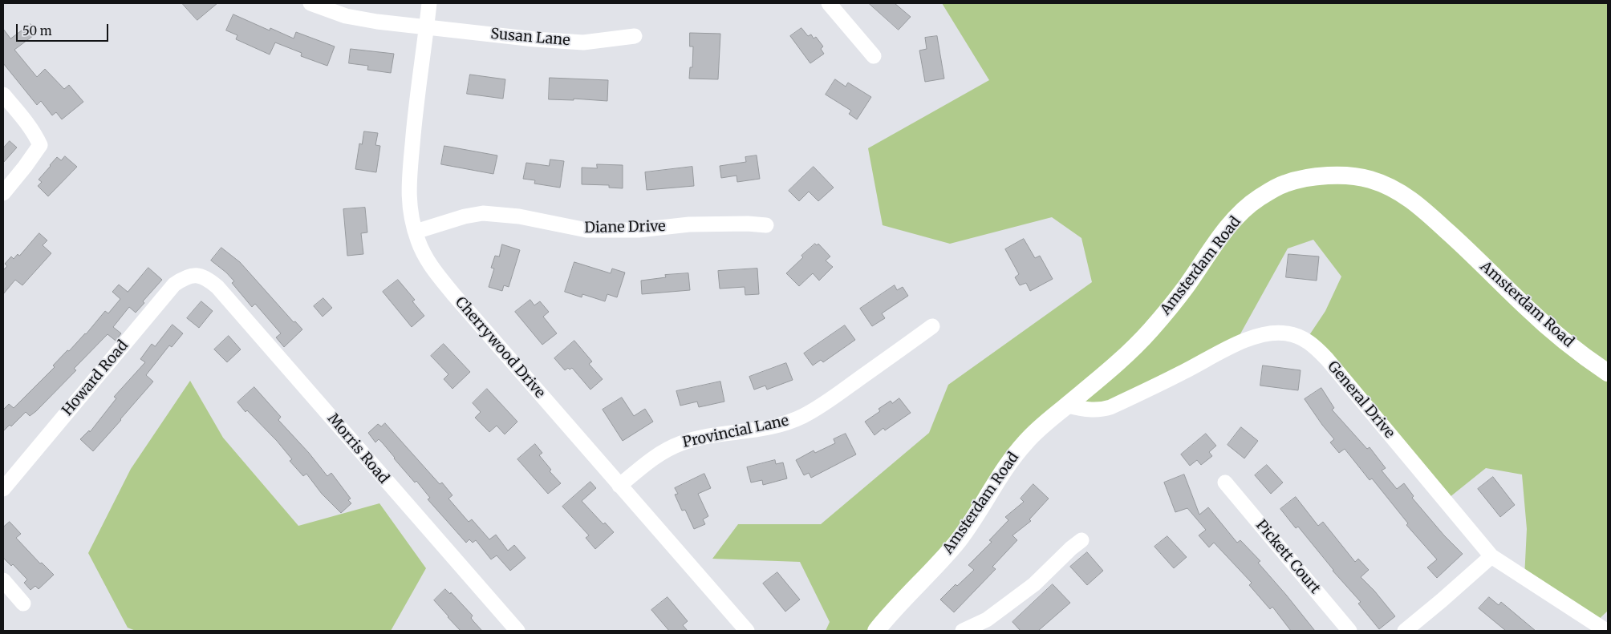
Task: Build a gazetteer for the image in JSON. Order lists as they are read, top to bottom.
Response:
{
  "streets": {
    "street": [
      "Susan Lane",
      "Diane Drive",
      "Amsterdam Road",
      "Cherrywood Drive",
      "Howard Road",
      "General Drive",
      "Provincial Lane",
      "Morris Road",
      "Pickett Court"
    ]
  },
  "crossings": [
    ["Susan Lane", "Cherrywood Drive"],
    ["Diane Drive", "Cherrywood Drive"],
    ["Amsterdam Road", "General Drive"],
    ["Cherrywood Drive", "Provincial Lane"],
    ["Howard Road", "Morris Road"]
  ],
  "scale_bar": "50 m"
}
